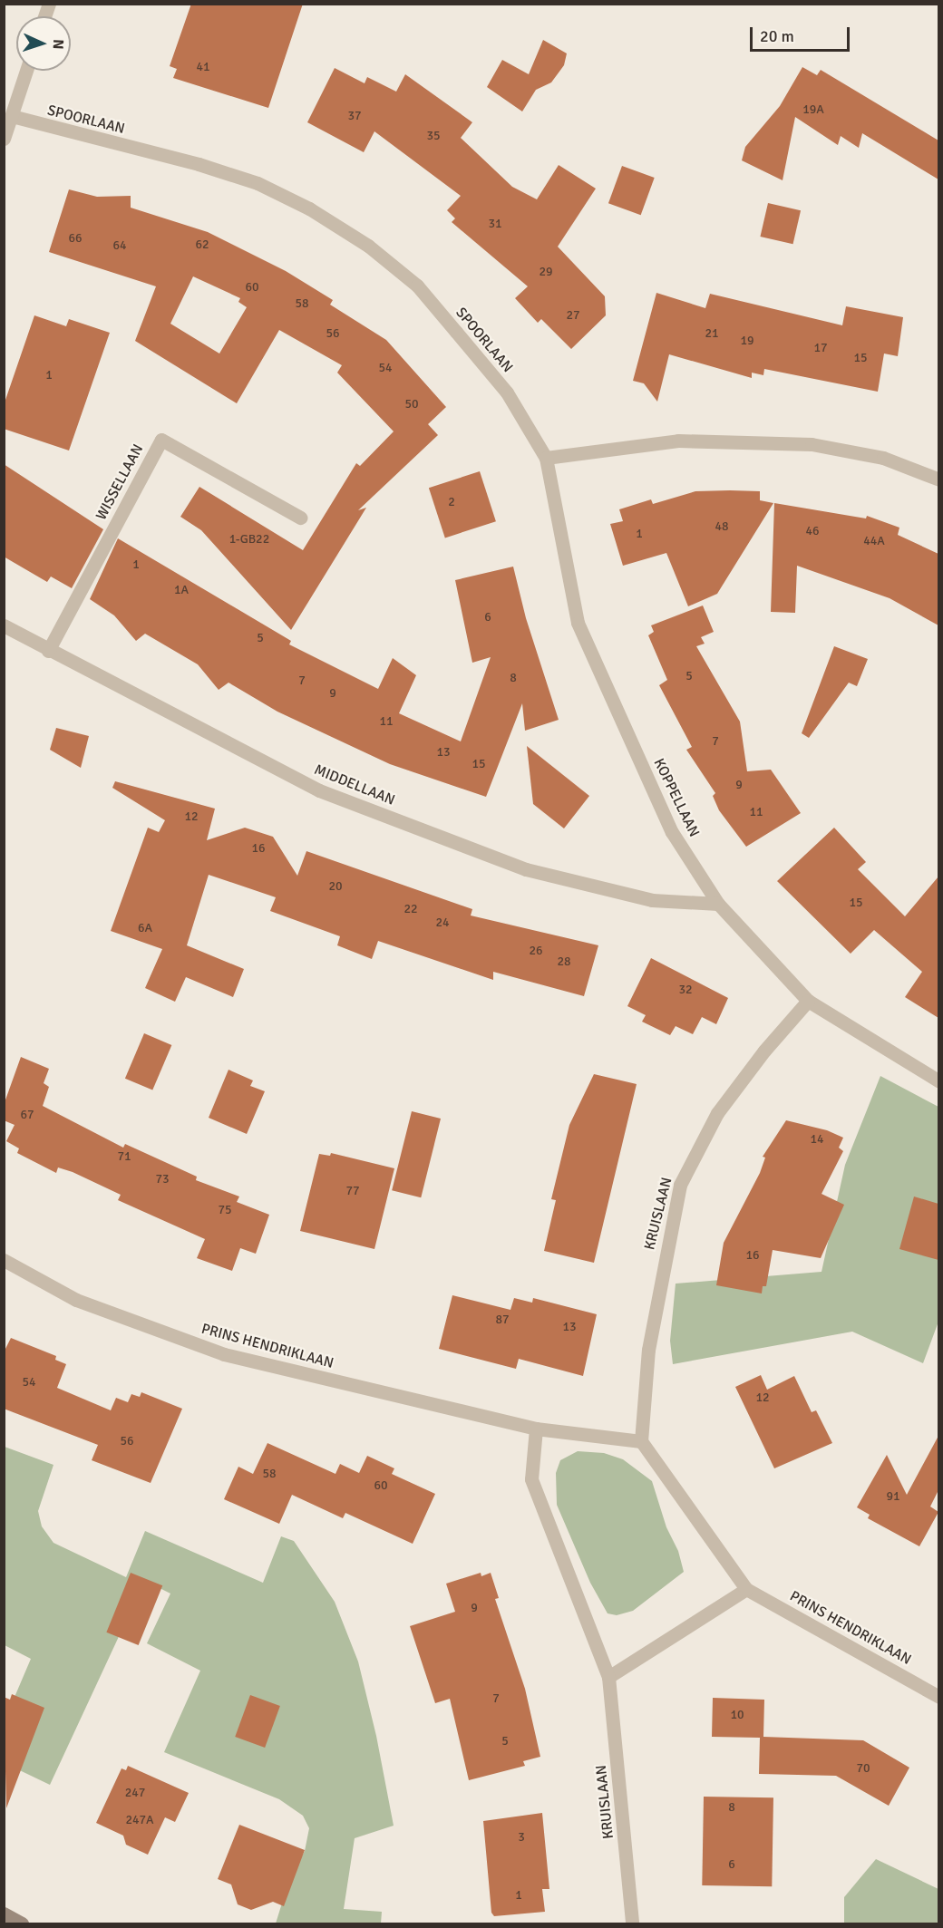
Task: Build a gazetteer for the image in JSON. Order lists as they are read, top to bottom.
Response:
{
  "streets": {
    "street": [
      "SPOORLAAN",
      "WISSELLAAN",
      "MIDDELLAAN",
      "KOPPELLAAN",
      "KRUISLAAN",
      "PRINS HENDRIKLAAN"
    ]
  },
  "crossings": [
    ["SPOORLAAN", "KOPPELLAAN"],
    ["WISSELLAAN", "MIDDELLAAN"],
    ["MIDDELLAAN", "KOPPELLAAN"],
    ["KOPPELLAAN", "KRUISLAAN"],
    ["KRUISLAAN", "PRINS HENDRIKLAAN"]
  ],
  "house_numbers": [
    "41",
    "19A",
    "37",
    "35",
    "31",
    "66",
    "62",
    "64",
    "29",
    "60",
    "58",
    "27",
    "56",
    "21",
    "19",
    "17",
    "15",
    "54",
    "1",
    "50",
    "2",
    "48",
    "46",
    "1",
    "1-GB22",
    "44A",
    "1",
    "1A",
    "6",
    "5",
    "5",
    "8",
    "7",
    "9",
    "11",
    "7",
    "13",
    "15",
    "9",
    "11",
    "12",
    "16",
    "20",
    "15",
    "22",
    "24",
    "6A",
    "26",
    "28",
    "32",
    "67",
    "14",
    "71",
    "73",
    "77",
    "75",
    "16",
    "87",
    "13",
    "54",
    "12",
    "56",
    "58",
    "60",
    "91",
    "9",
    "7",
    "10",
    "5",
    "70",
    "247",
    "8",
    "247A",
    "3",
    "6",
    "1"
  ],
  "scale_bar": "20 m",
  "north": "right"
}
